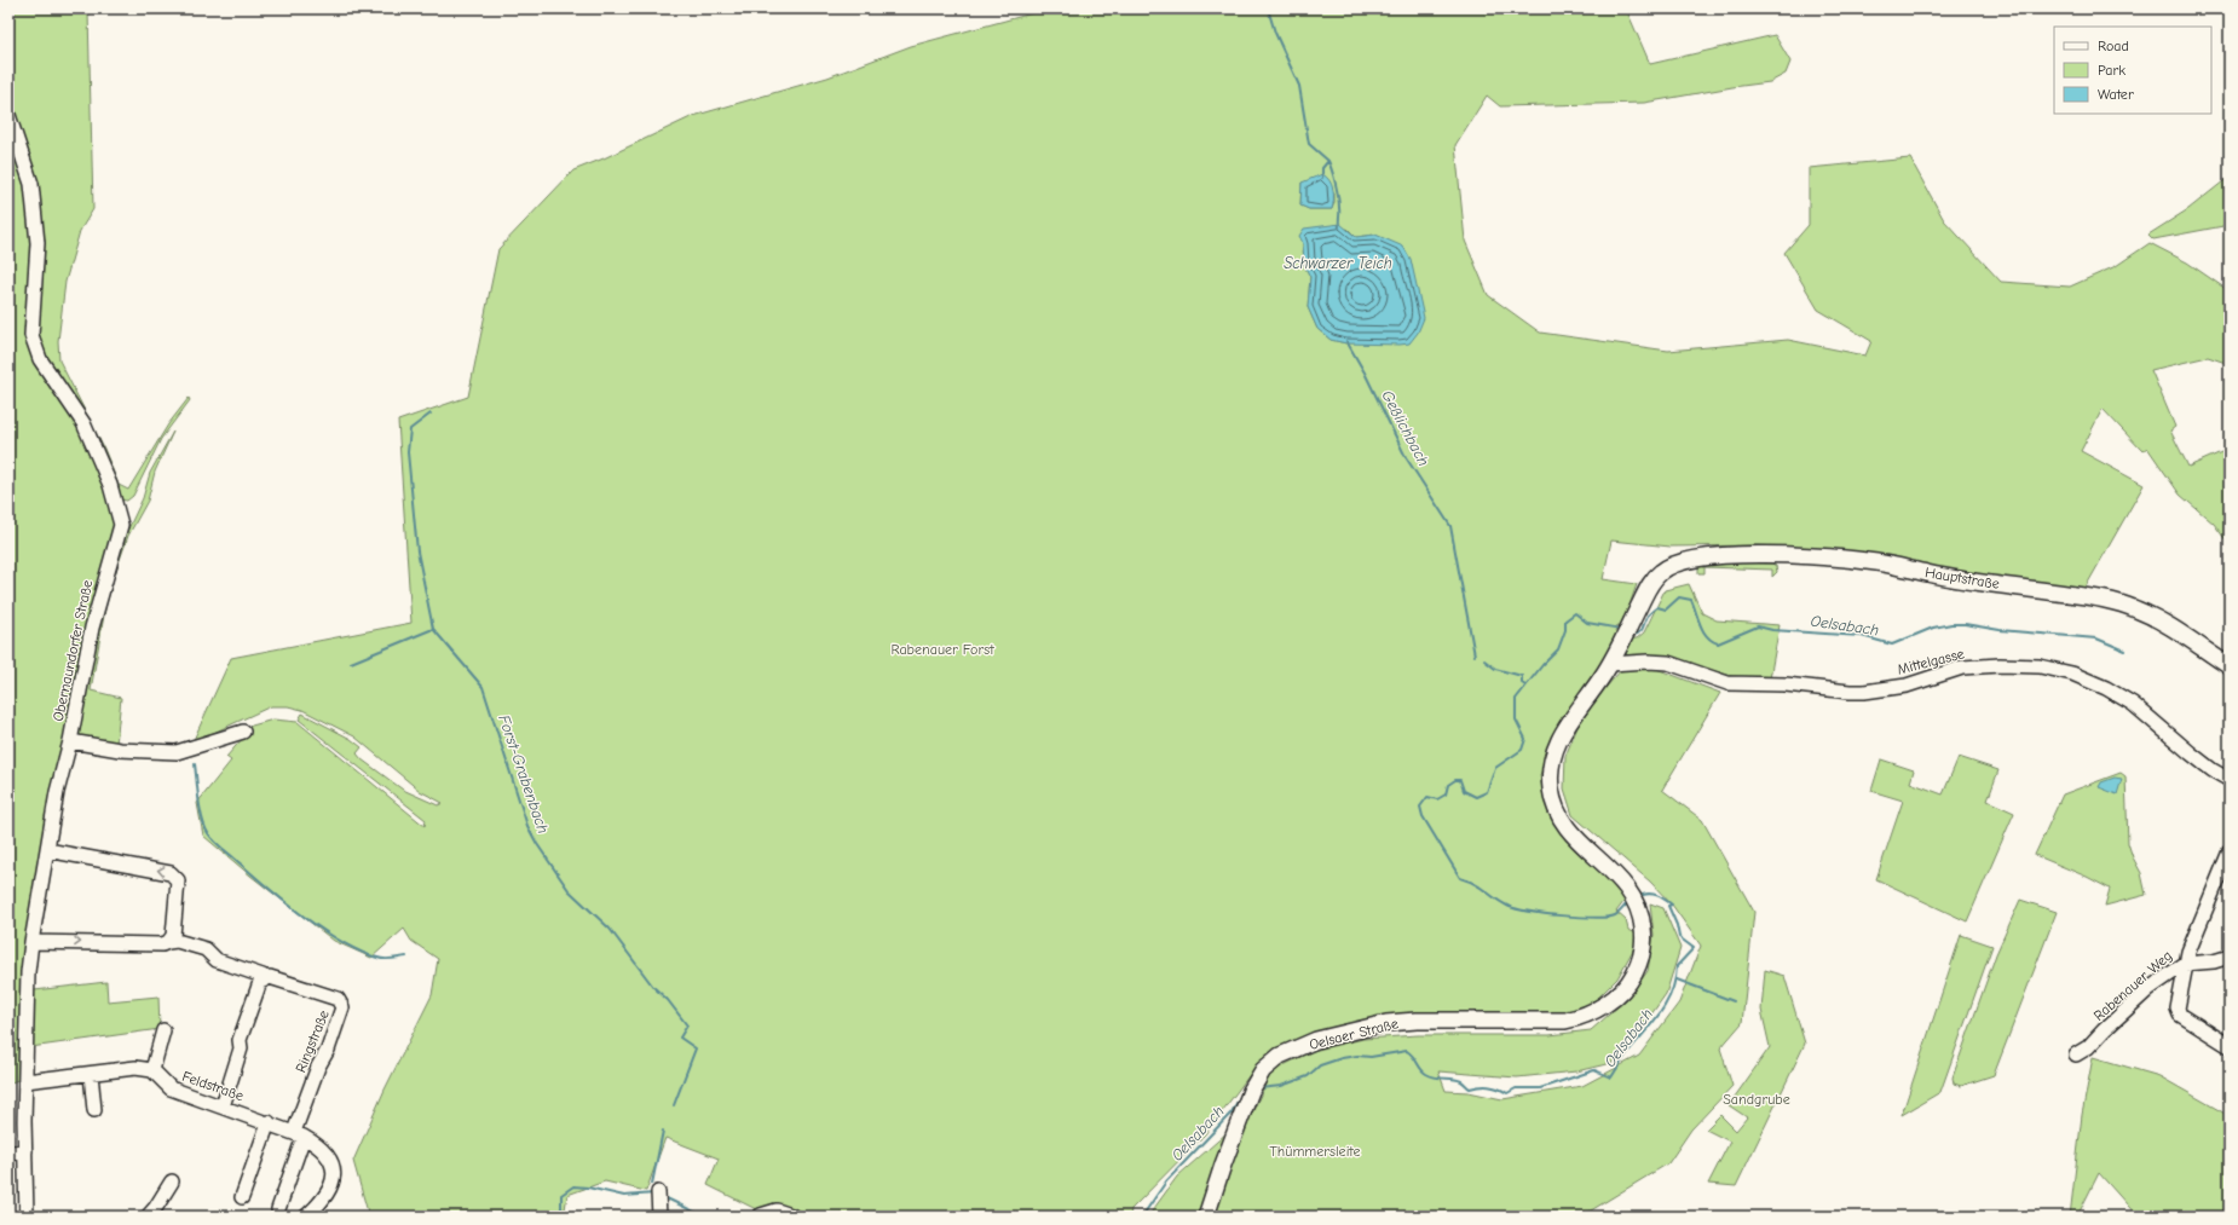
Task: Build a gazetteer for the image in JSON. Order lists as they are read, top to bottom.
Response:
{
  "streets": {
    "main road": ["Hauptstraße", "Oelsaer Straße"],
    "street": [
      "Obernaundorfer Straße",
      "Mittelgasse",
      "Rabenauer Weg",
      "Ringstraße",
      "Feldstraße"
    ]
  },
  "crossings": [
    ["Hauptstraße", "Mittelgasse"],
    ["Hauptstraße", "Oelsaer Straße"],
    ["Ringstraße", "Feldstraße"]
  ],
  "water": [
    "Schwarzer Teich",
    "Geßlichbach",
    "Oelsabach",
    "Forst-Grabenbach"
  ],
  "parks": ["Rabenauer Forst", "Sandgrube", "Thümmersleite"],
  "legend": ["Road", "Park", "Water"]
}
